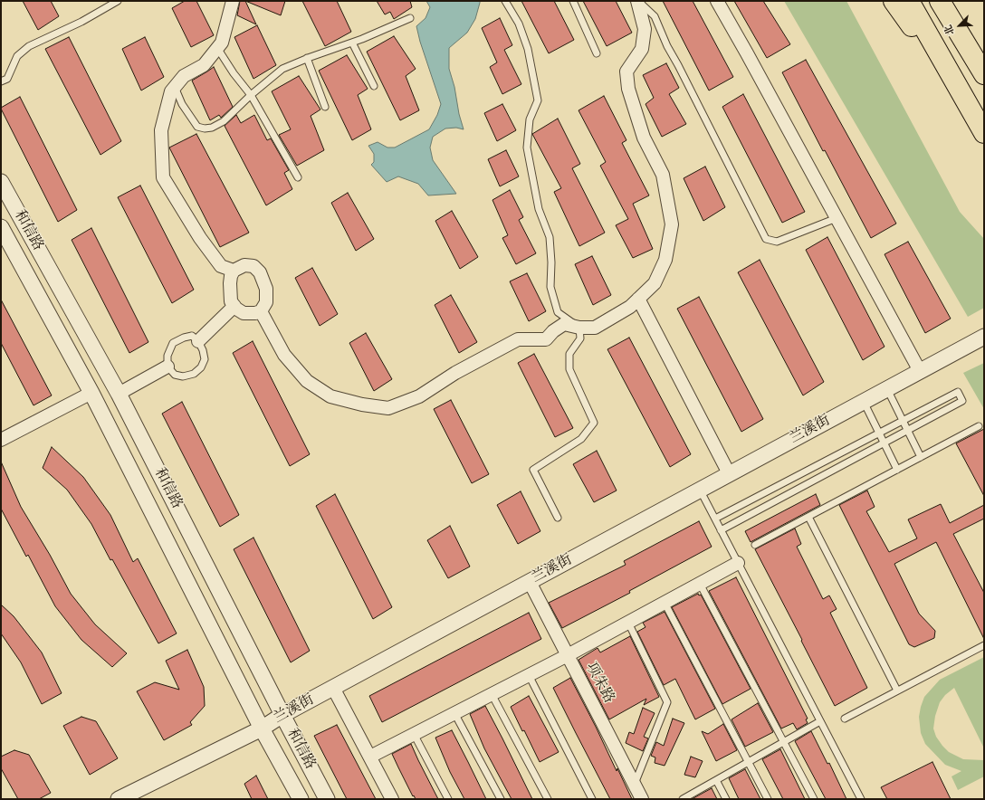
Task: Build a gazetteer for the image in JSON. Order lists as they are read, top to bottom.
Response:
{
  "streets": {
    "street": ["和信路", "兰溪街", "项朱路"]
  },
  "crossings": [
    ["和信路", "兰溪街"],
    ["兰溪街", "项朱路"]
  ],
  "north": "bottom left"
}
